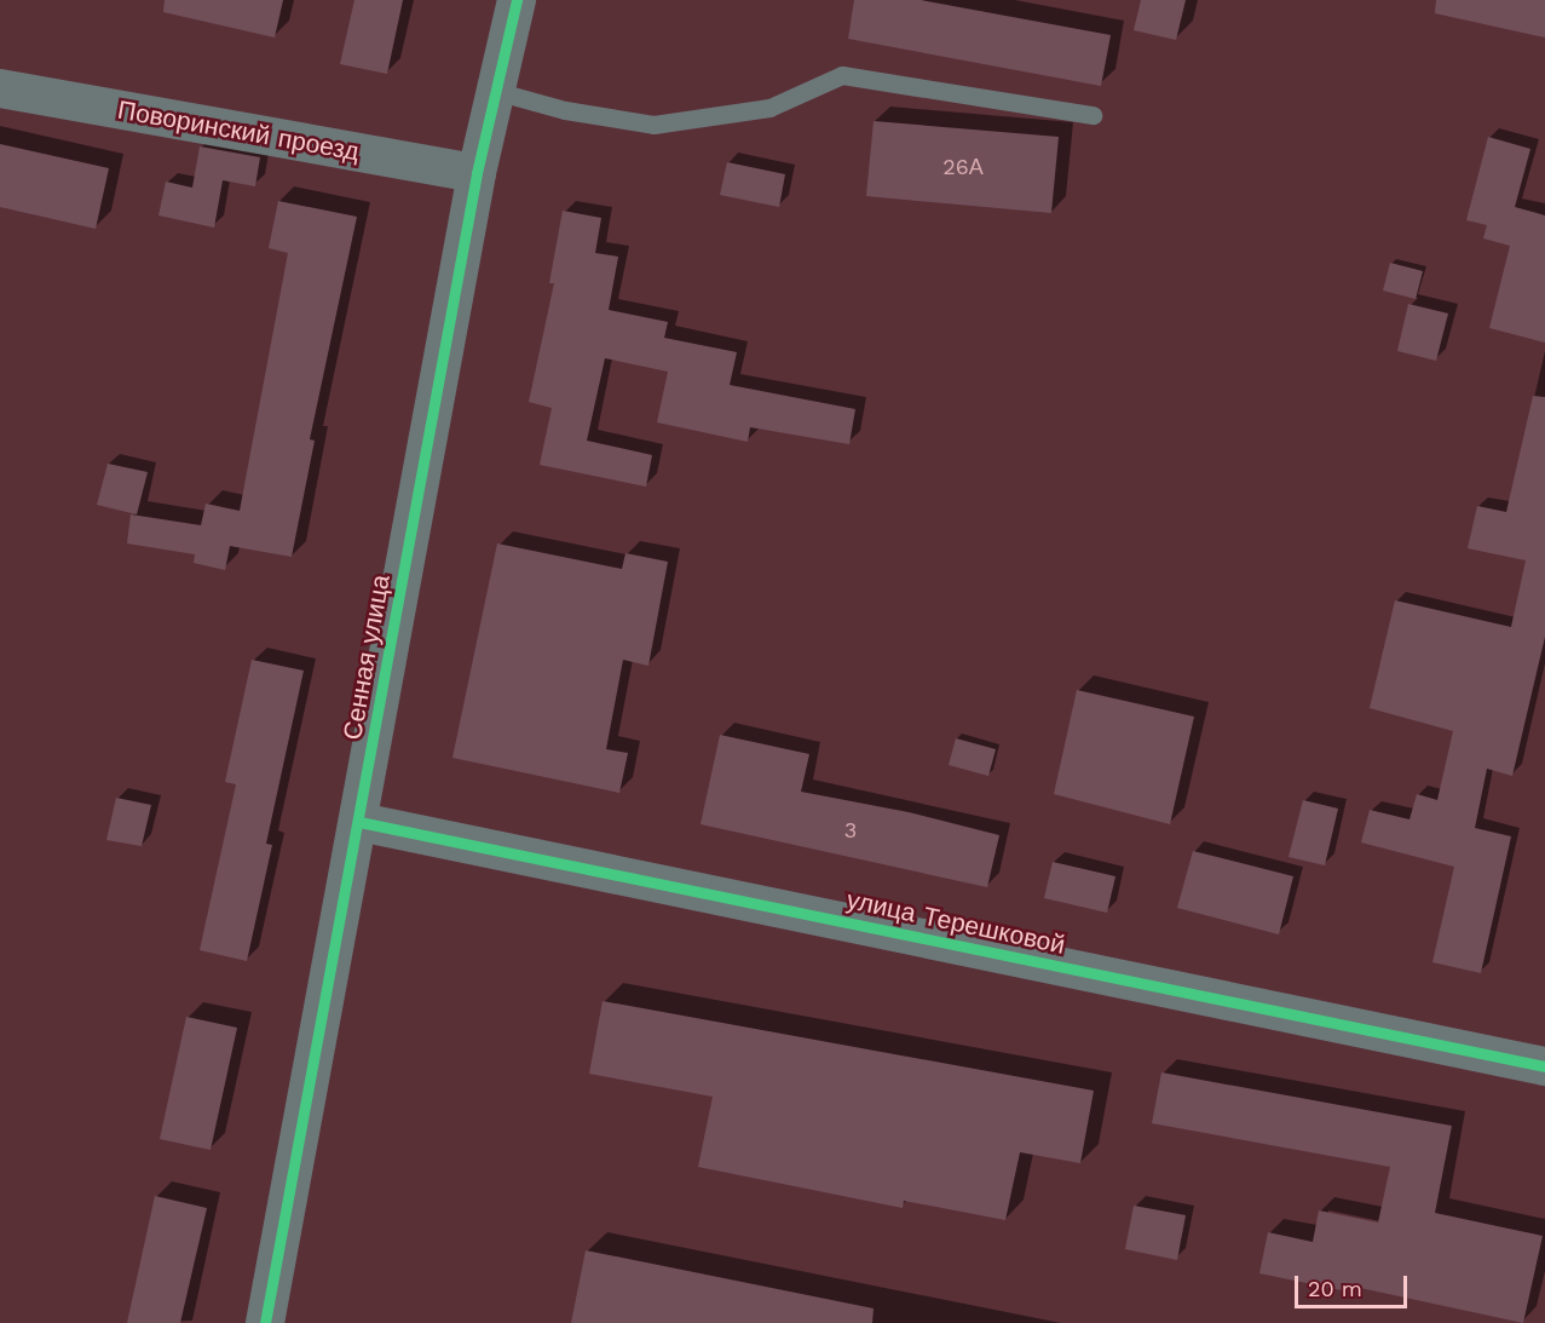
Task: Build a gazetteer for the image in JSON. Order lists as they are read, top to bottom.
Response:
{
  "streets": {
    "street": ["Поворинский проезд", "Сенная улица", "улица Терешковой"]
  },
  "crossings": [
    ["Поворинский проезд", "Сенная улица"],
    ["Сенная улица", "улица Терешковой"]
  ],
  "house_numbers": ["26А", "3"],
  "scale_bar": "20 m"
}
